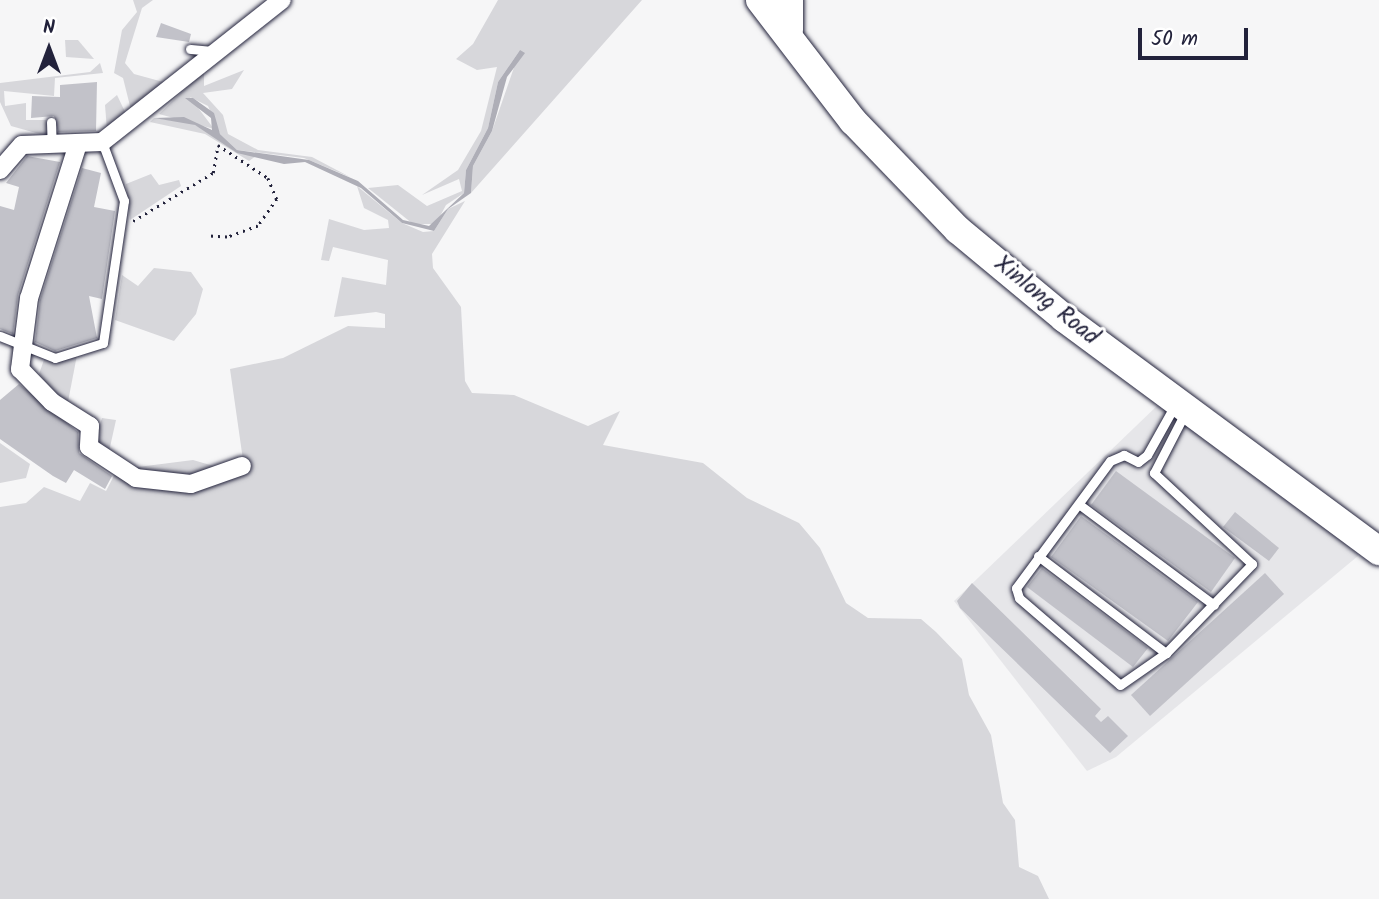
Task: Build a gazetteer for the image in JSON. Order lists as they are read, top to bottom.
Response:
{
  "streets": {
    "main road": ["Xinlong Road"]
  },
  "scale_bar": "50 m",
  "north": "top"
}
